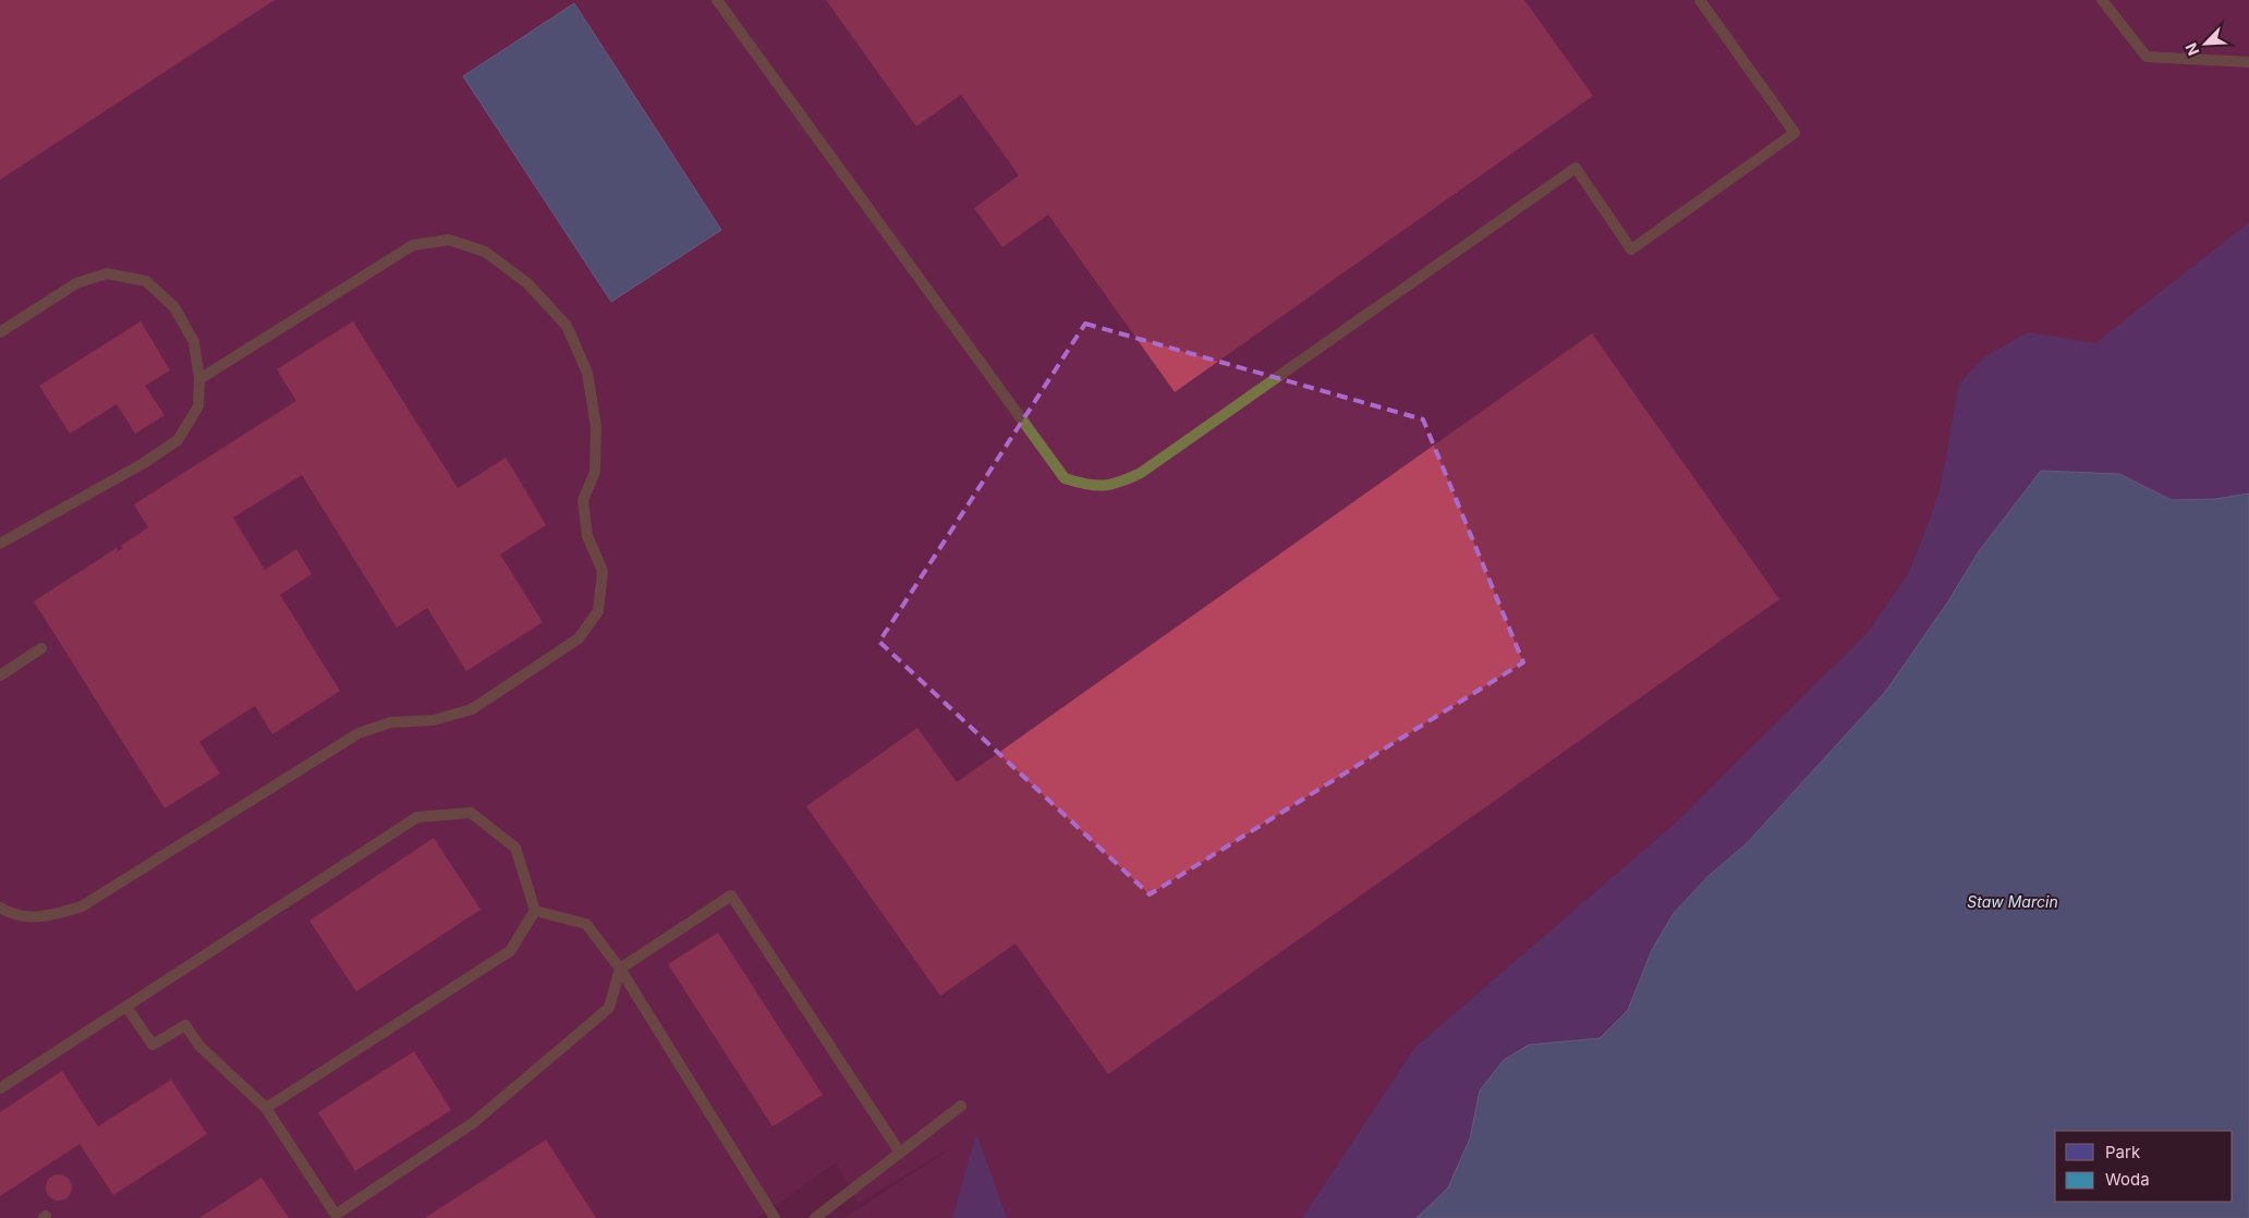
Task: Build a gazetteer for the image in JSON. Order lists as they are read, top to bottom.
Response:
{
  "water": ["Staw Marcin"],
  "legend": ["Park", "Woda"],
  "north": "bottom left"
}
